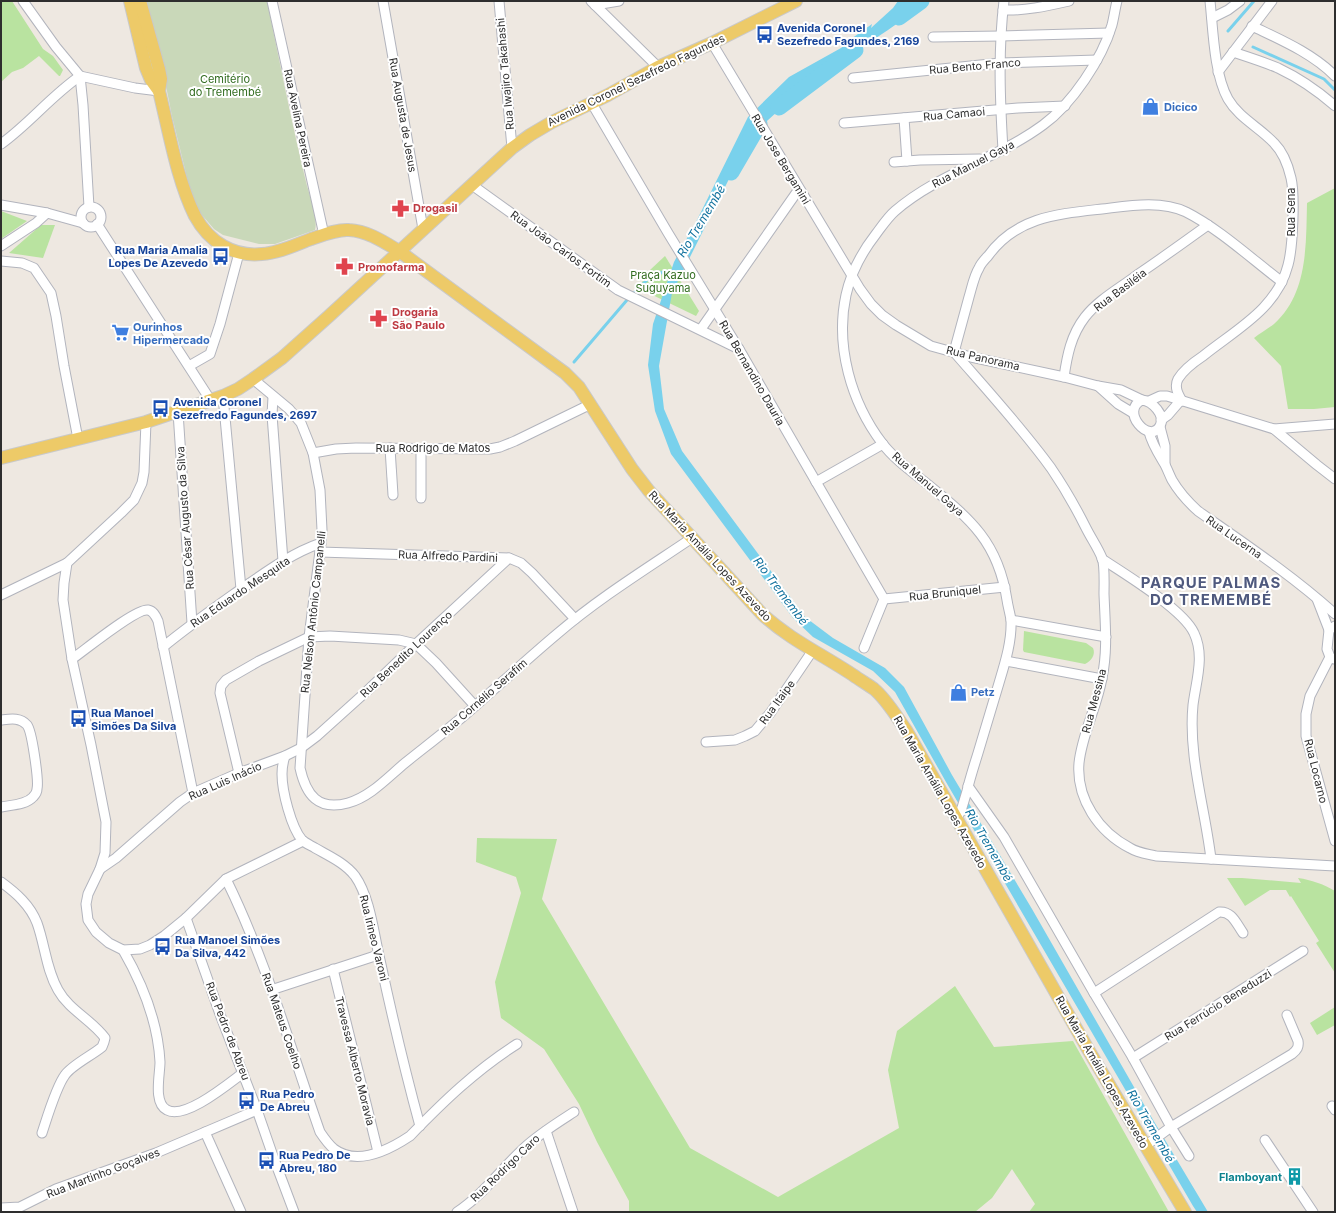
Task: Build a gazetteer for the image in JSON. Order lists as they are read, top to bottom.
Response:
{
  "streets": {
    "main road": ["Avenida Coronel Sezefredo Fagundes", "Rua Maria Amália Lopes Azevedo"],
    "street": [
      "Rua Bento Franco",
      "Rua Iwajiro Takahashi",
      "Rua Camaoi",
      "Rua Augusta de Jesus",
      "Rua Avelina Pereira",
      "Rua Jose Bergamini",
      "Rua Manuel Gaya",
      "Rua Sena",
      "Rua João Carlos Fortim",
      "Rua Basiléia",
      "Rua Panorama",
      "Rua Bernandino Dauria",
      "Rua Rodrigo de Matos",
      "Rua César Augusto da Silva",
      "Rua Lucerna",
      "Rua Alfredo Pardini",
      "Rua Eduardo Mesquita",
      "Rua Bruniquel",
      "Rua Nelson Antônio Campanelli",
      "Rua Benedito Lourenço",
      "Rua Cornélio Serafim",
      "Rua Messina",
      "Rua Itaipe",
      "Rua Locarno",
      "Rua Luis Inácio",
      "Rua Irineo Varoni",
      "Rua Ferrúcio Beneduzzi",
      "Rua Mateus Coelho",
      "Rua Pedro de Abreu",
      "Travessa Alberto Moravia",
      "Rua Rodrigo Caro",
      "Rua Martinho Goçalves"
    ]
  },
  "crossings": [
    ["Rua Bento Franco", "Rua Manuel Gaya"],
    ["Rua Iwajiro Takahashi", "Avenida Coronel Sezefredo Fagundes"],
    ["Avenida Coronel Sezefredo Fagundes", "Rua Augusta de Jesus"],
    ["Avenida Coronel Sezefredo Fagundes", "Rua Jose Bergamini"],
    ["Avenida Coronel Sezefredo Fagundes", "Rua João Carlos Fortim"],
    ["Avenida Coronel Sezefredo Fagundes", "Rua Bernandino Dauria"],
    ["Avenida Coronel Sezefredo Fagundes", "Rua César Augusto da Silva"],
    ["Avenida Coronel Sezefredo Fagundes", "Rua Maria Amália Lopes Azevedo"],
    ["Avenida Coronel Sezefredo Fagundes", "Rua Nelson Antônio Campanelli"],
    ["Rua Camaoi", "Rua Manuel Gaya"],
    ["Rua Avelina Pereira", "Rua Maria Amália Lopes Azevedo"],
    ["Rua Jose Bergamini", "Rua Manuel Gaya"],
    ["Rua Jose Bergamini", "Rua Panorama"],
    ["Rua Manuel Gaya", "Rua Panorama"],
    ["Rua Manuel Gaya", "Rua Maria Amália Lopes Azevedo"],
    ["Rua Manuel Gaya", "Rua Bruniquel"],
    ["Rua João Carlos Fortim", "Rua Bernandino Dauria"],
    ["Rua Basiléia", "Rua Panorama"],
    ["Rua Panorama", "Rua Lucerna"],
    ["Rua Panorama", "Rua Messina"],
    ["Rua Bernandino Dauria", "Rua Bruniquel"],
    ["Rua Rodrigo de Matos", "Rua Maria Amália Lopes Azevedo"],
    ["Rua Rodrigo de Matos", "Rua Nelson Antônio Campanelli"],
    ["Rua César Augusto da Silva", "Rua Eduardo Mesquita"],
    ["Rua Alfredo Pardini", "Rua Eduardo Mesquita"],
    ["Rua Alfredo Pardini", "Rua Nelson Antônio Campanelli"],
    ["Rua Alfredo Pardini", "Rua Benedito Lourenço"],
    ["Rua Alfredo Pardini", "Rua Cornélio Serafim"],
    ["Rua Maria Amália Lopes Azevedo", "Rua Cornélio Serafim"],
    ["Rua Maria Amália Lopes Azevedo", "Rua Itaipe"],
    ["Rua Eduardo Mesquita", "Rua Nelson Antônio Campanelli"],
    ["Rua Nelson Antônio Campanelli", "Rua Benedito Lourenço"],
    ["Rua Nelson Antônio Campanelli", "Rua Cornélio Serafim"],
    ["Rua Nelson Antônio Campanelli", "Rua Luis Inácio"],
    ["Rua Benedito Lourenço", "Rua Cornélio Serafim"],
    ["Rua Benedito Lourenço", "Rua Luis Inácio"],
    ["Rua Cornélio Serafim", "Rua Luis Inácio"],
    ["Rua Luis Inácio", "Rua Irineo Varoni"],
    ["Rua Mateus Coelho", "Travessa Alberto Moravia"],
    ["Rua Pedro de Abreu", "Rua Martinho Goçalves"]
  ],
  "districts": ["PARQUE PALMAS DO TREMEMBÉ"],
  "water": ["Rio Tremembé"],
  "parks": ["Cemitério do Tremembé", "Praça Kazuo Suguyama"],
  "places": {
    "bus stop": [
      "Avenida Coronel Sezefredo Fagundes, 2169",
      "Rua Maria Amalia Lopes De Azevedo",
      "Avenida Coronel Sezefredo Fagundes, 2697",
      "Rua Manoel Simões Da Silva",
      "Rua Manoel Simões Da Silva, 442",
      "Rua Pedro De Abreu",
      "Rua Pedro De Abreu, 180"
    ],
    "shop": ["Dicico", "Petz"],
    "pharmacy": ["Drogasil", "Promofarma", "Drogaria São Paulo"],
    "supermarket": ["Ourinhos Hipermercado"],
    "building": ["Flamboyant"]
  }
}
